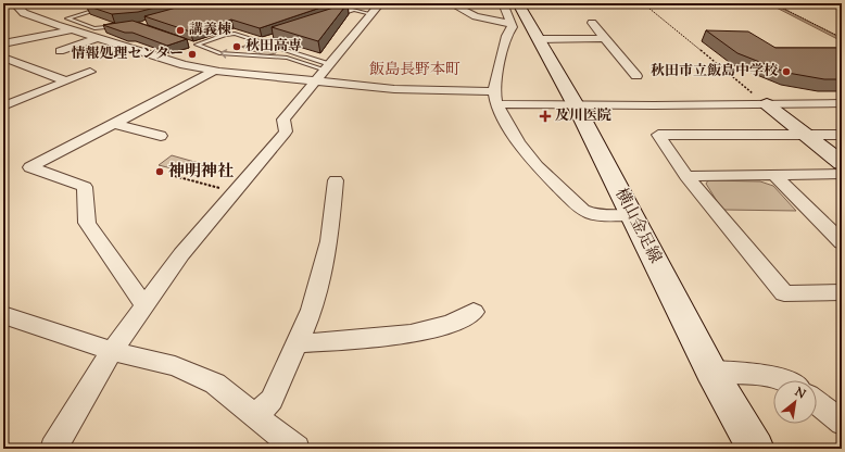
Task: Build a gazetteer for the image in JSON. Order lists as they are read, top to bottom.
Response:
{
  "streets": {
    "street": ["横山金足線"]
  },
  "districts": ["飯島長野本町"],
  "places": {
    "other": [
      "講義棟",
      "秋田高専",
      "情報処理センター",
      "秋田市立飯島中学校",
      "神明神社"
    ],
    "health": ["及川医院"]
  },
  "north": "top right"
}
